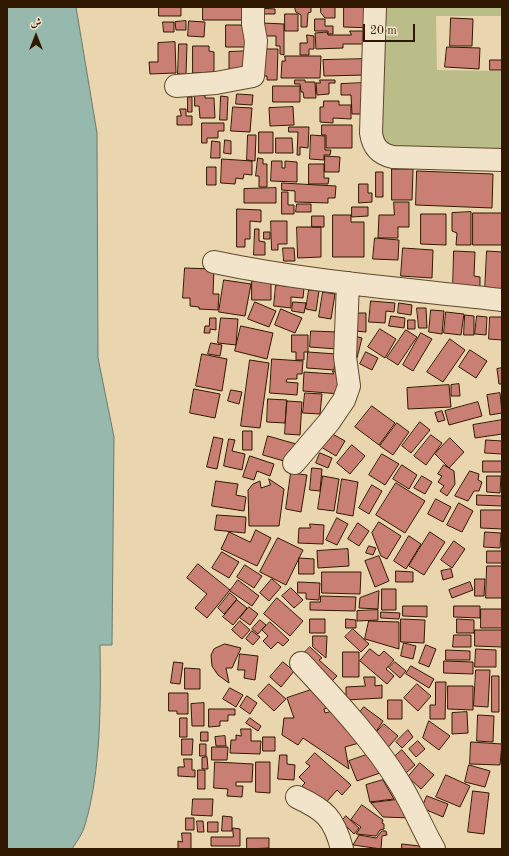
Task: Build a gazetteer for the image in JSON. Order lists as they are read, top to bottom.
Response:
{
  "scale_bar": "20 m",
  "north": "top"
}
